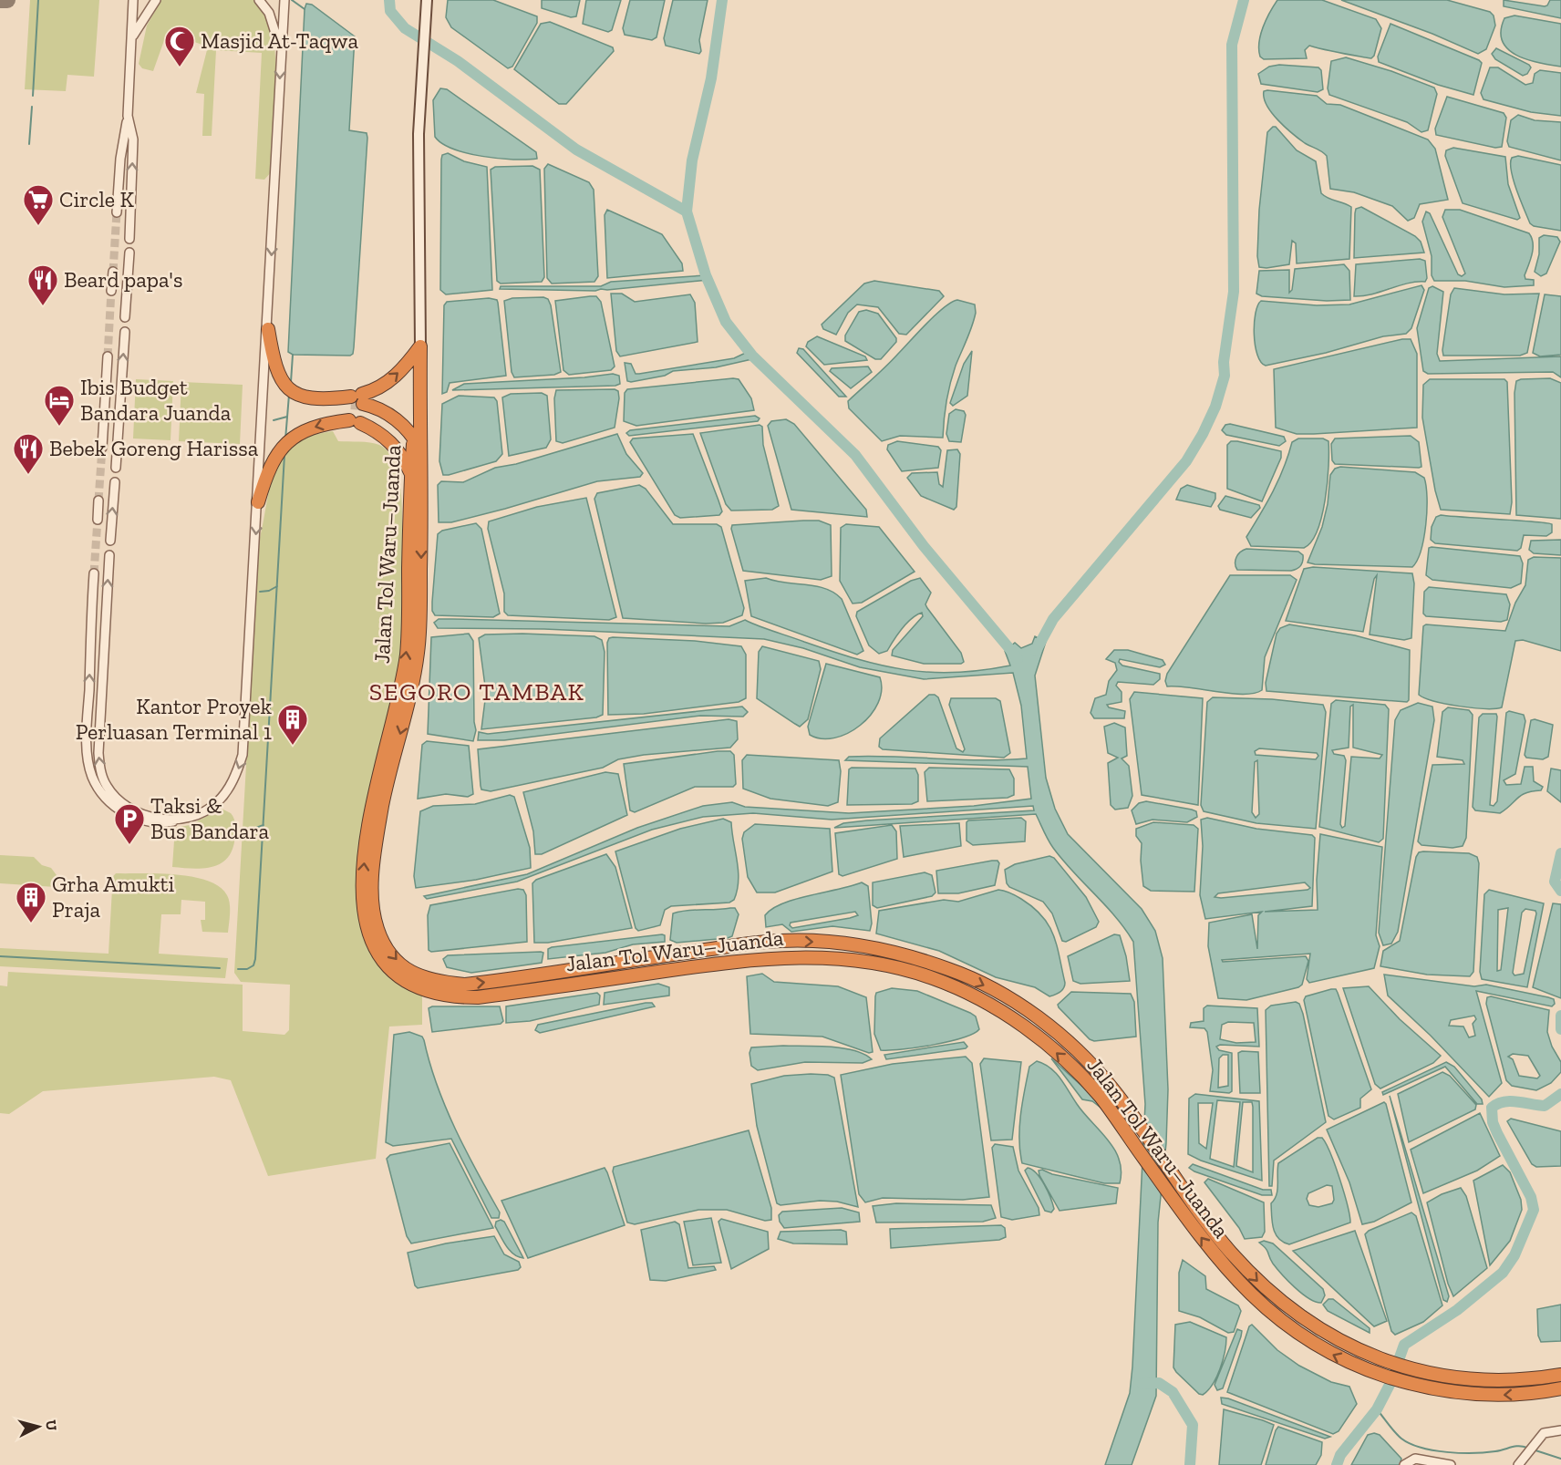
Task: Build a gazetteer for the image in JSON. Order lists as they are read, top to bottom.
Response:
{
  "streets": {
    "highway": ["Jalan Tol Waru–Juanda"]
  },
  "districts": ["SEGORO TAMBAK"],
  "places": {
    "mosque": ["Masjid At-Taqwa"],
    "supermarket": ["Circle K"],
    "restaurant": ["Beard papa's", "Bebek Goreng Harissa"],
    "hotel": ["Ibis Budget Bandara Juanda"],
    "building": ["Kantor Proyek Perluasan Terminal 1", "Grha Amukti Praja"],
    "parking": ["Taksi & Bus Bandara"]
  },
  "north": "right"
}
